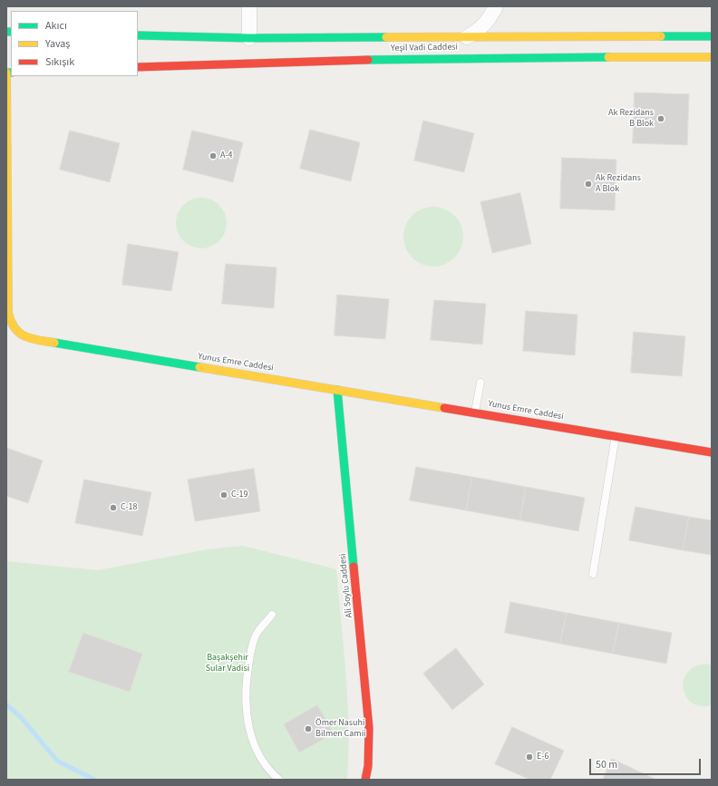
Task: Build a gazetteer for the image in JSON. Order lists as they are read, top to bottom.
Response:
{
  "streets": {
    "street": ["Yeşil Vadi Caddesi", "Yunus Emre Caddesi", "Ali Soylu Caddesi"]
  },
  "crossings": [
    ["Yunus Emre Caddesi", "Ali Soylu Caddesi"]
  ],
  "parks": ["Başakşehir Sular Vadisi"],
  "places": [
    "Ak Rezidans B Blok",
    "A-4",
    "Ak Rezidans A Blok",
    "C-19",
    "C-18",
    "Ömer Nasuhi Bilmen Camii",
    "E-6"
  ],
  "legend": ["Akıcı", "Yavaş", "Sıkışık"],
  "scale_bar": "50 m"
}
